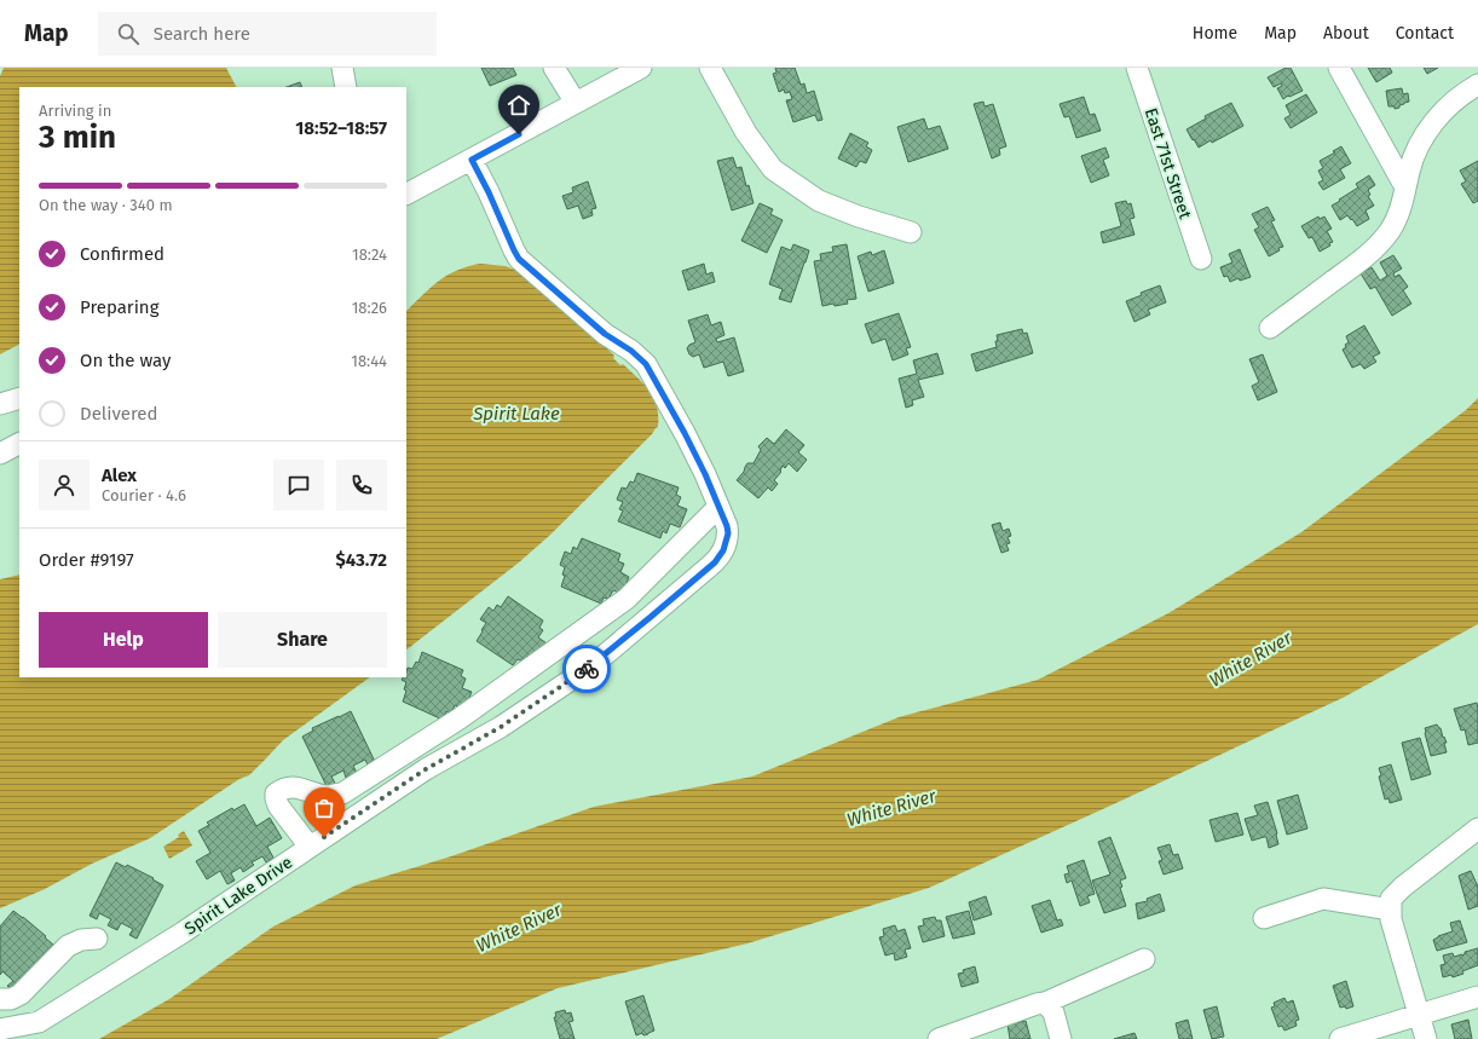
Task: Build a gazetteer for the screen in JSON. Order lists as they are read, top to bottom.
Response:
{
  "streets": {
    "street": ["East 71st Street", "Spirit Lake Drive"]
  },
  "water": ["Spirit Lake", "White River"],
  "page": {
    "header": "Map",
    "search": "Search here",
    "nav": [
      "Home",
      "Map",
      "About",
      "Contact"
    ],
    "heading": ["3 min", "Arriving in", "18:52–18:57"],
    "panel": [
      "Alex",
      "Courier · 4.6",
      "Order #9197",
      "$43.72"
    ],
    "bar": "On the way · 340 m",
    "list": [
      ["Confirmed", "18:24"],
      ["Preparing", "18:26"],
      ["On the way", "18:44"],
      "Delivered"
    ],
    "buttons": ["Help", "Share"]
  }
}
